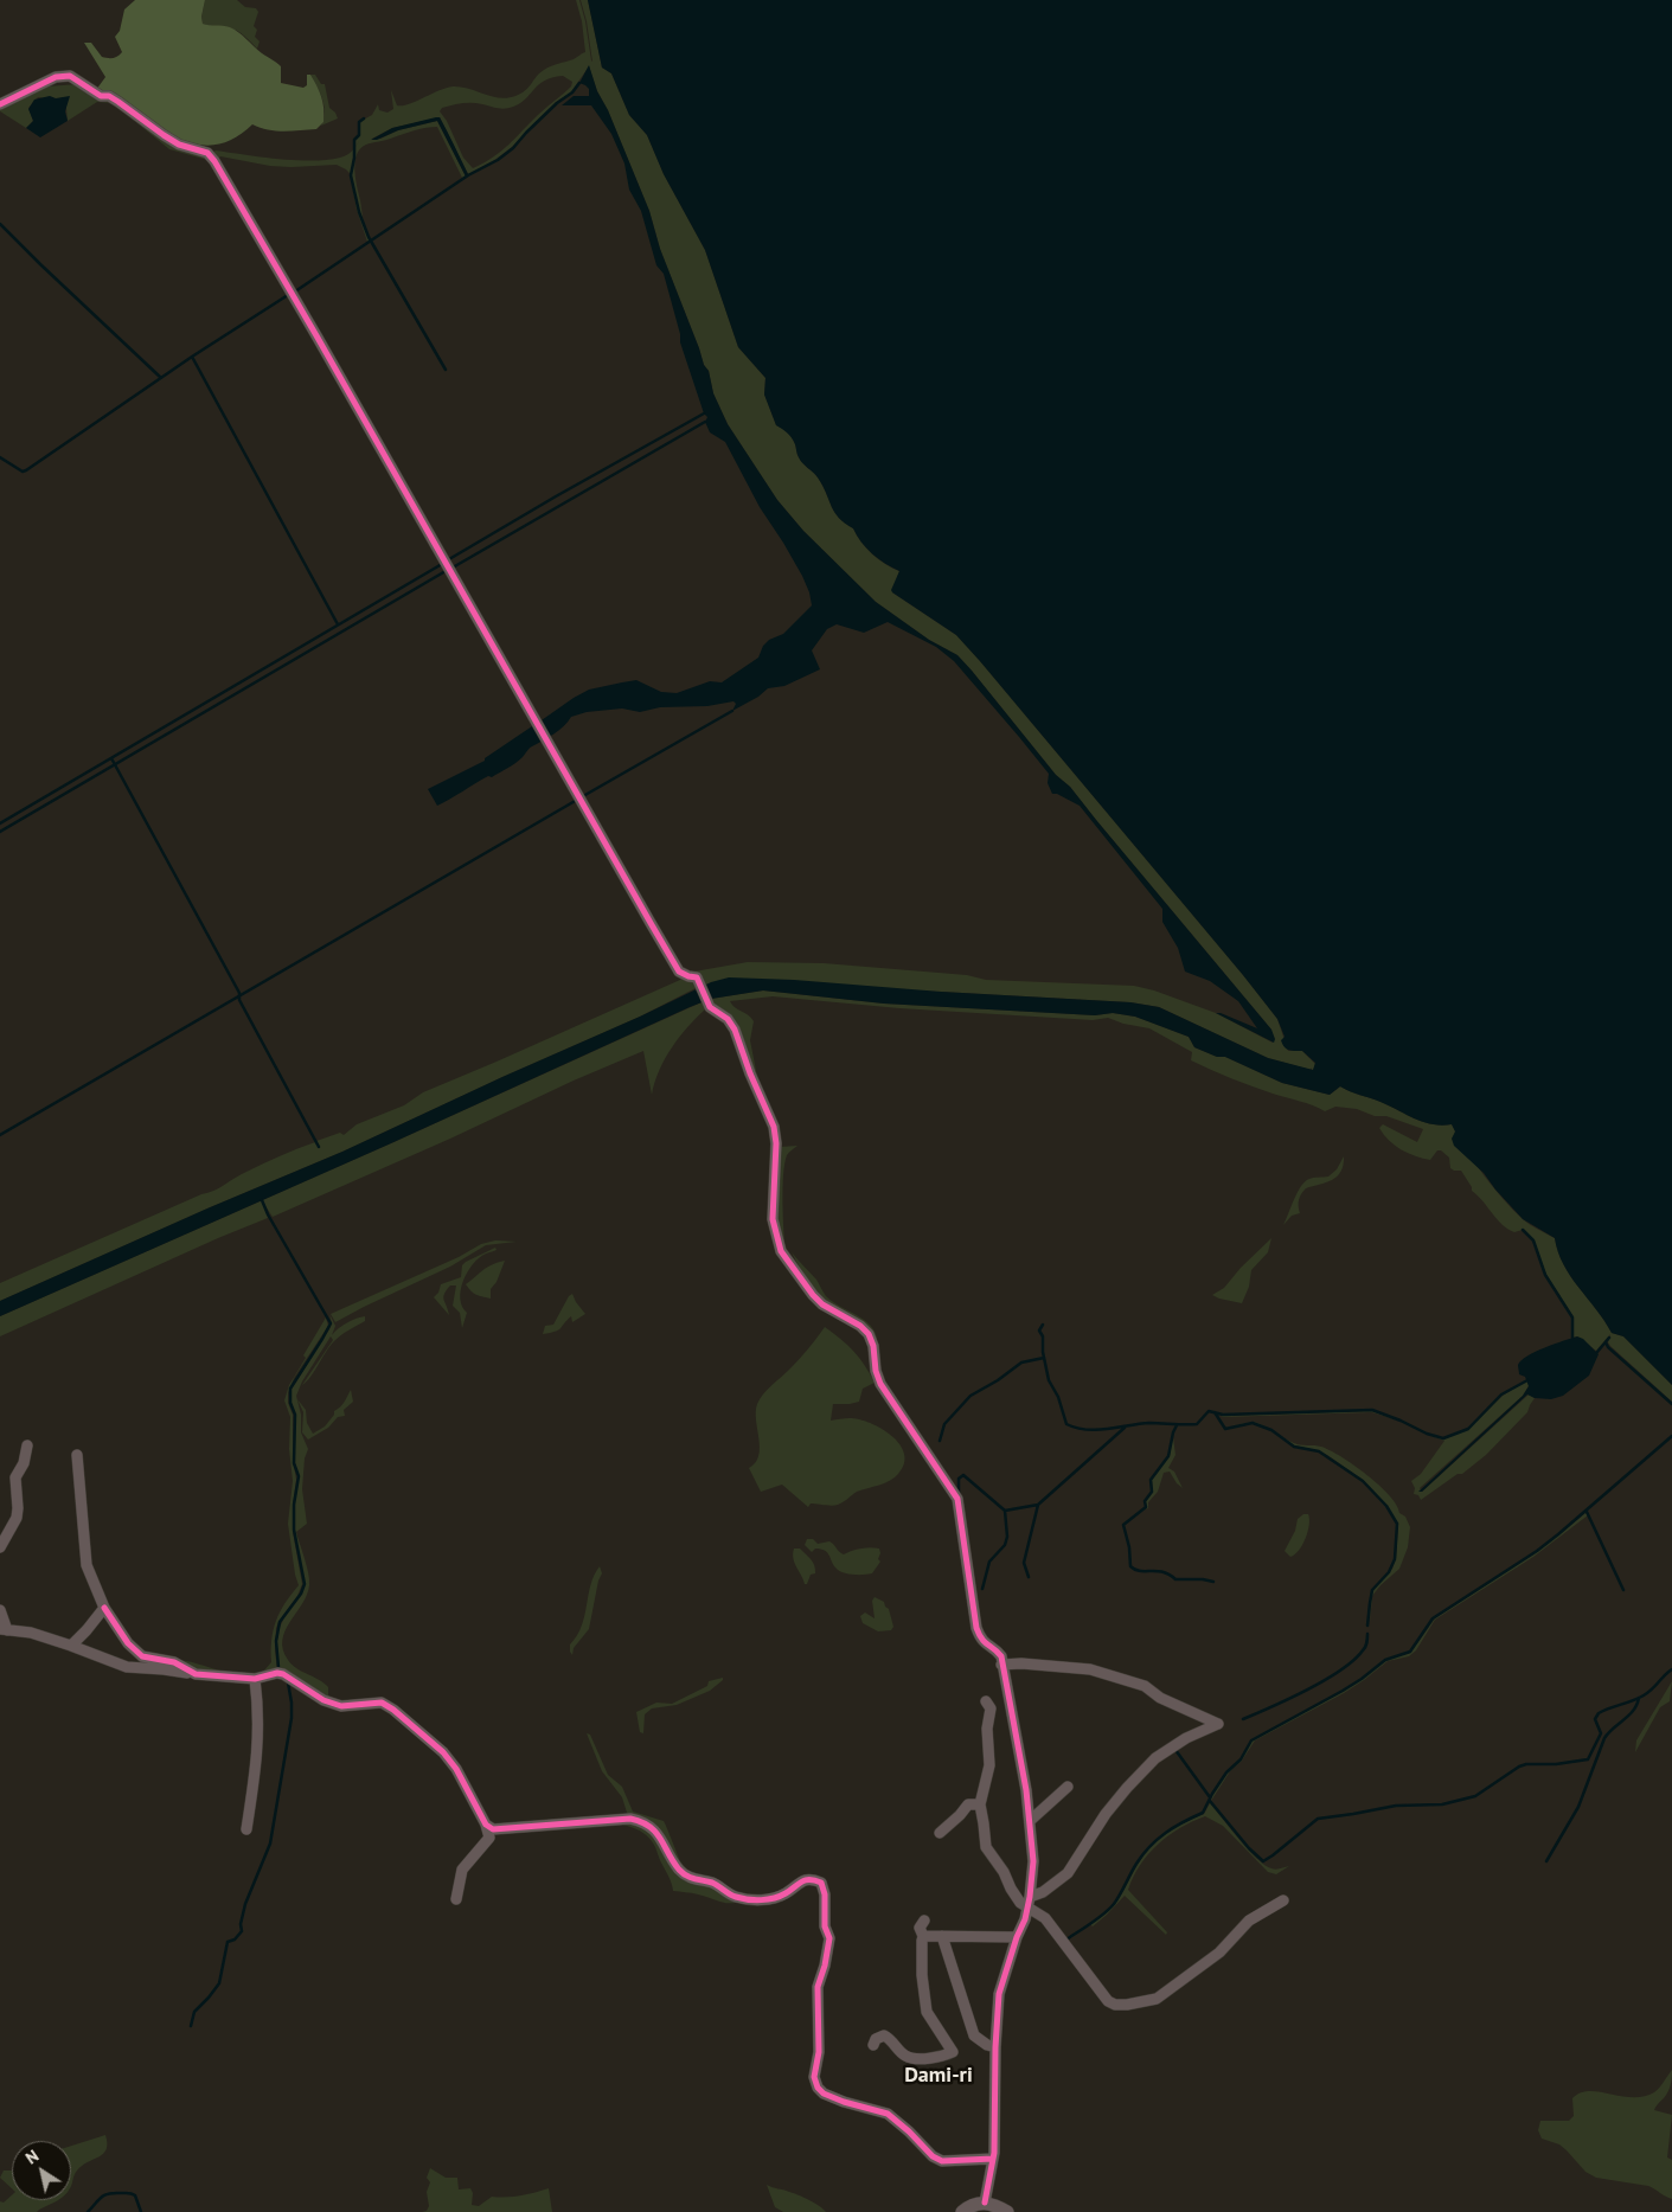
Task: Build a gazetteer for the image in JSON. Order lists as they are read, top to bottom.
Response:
{
  "districts": ["Dami-ri"],
  "north": "top left"
}
